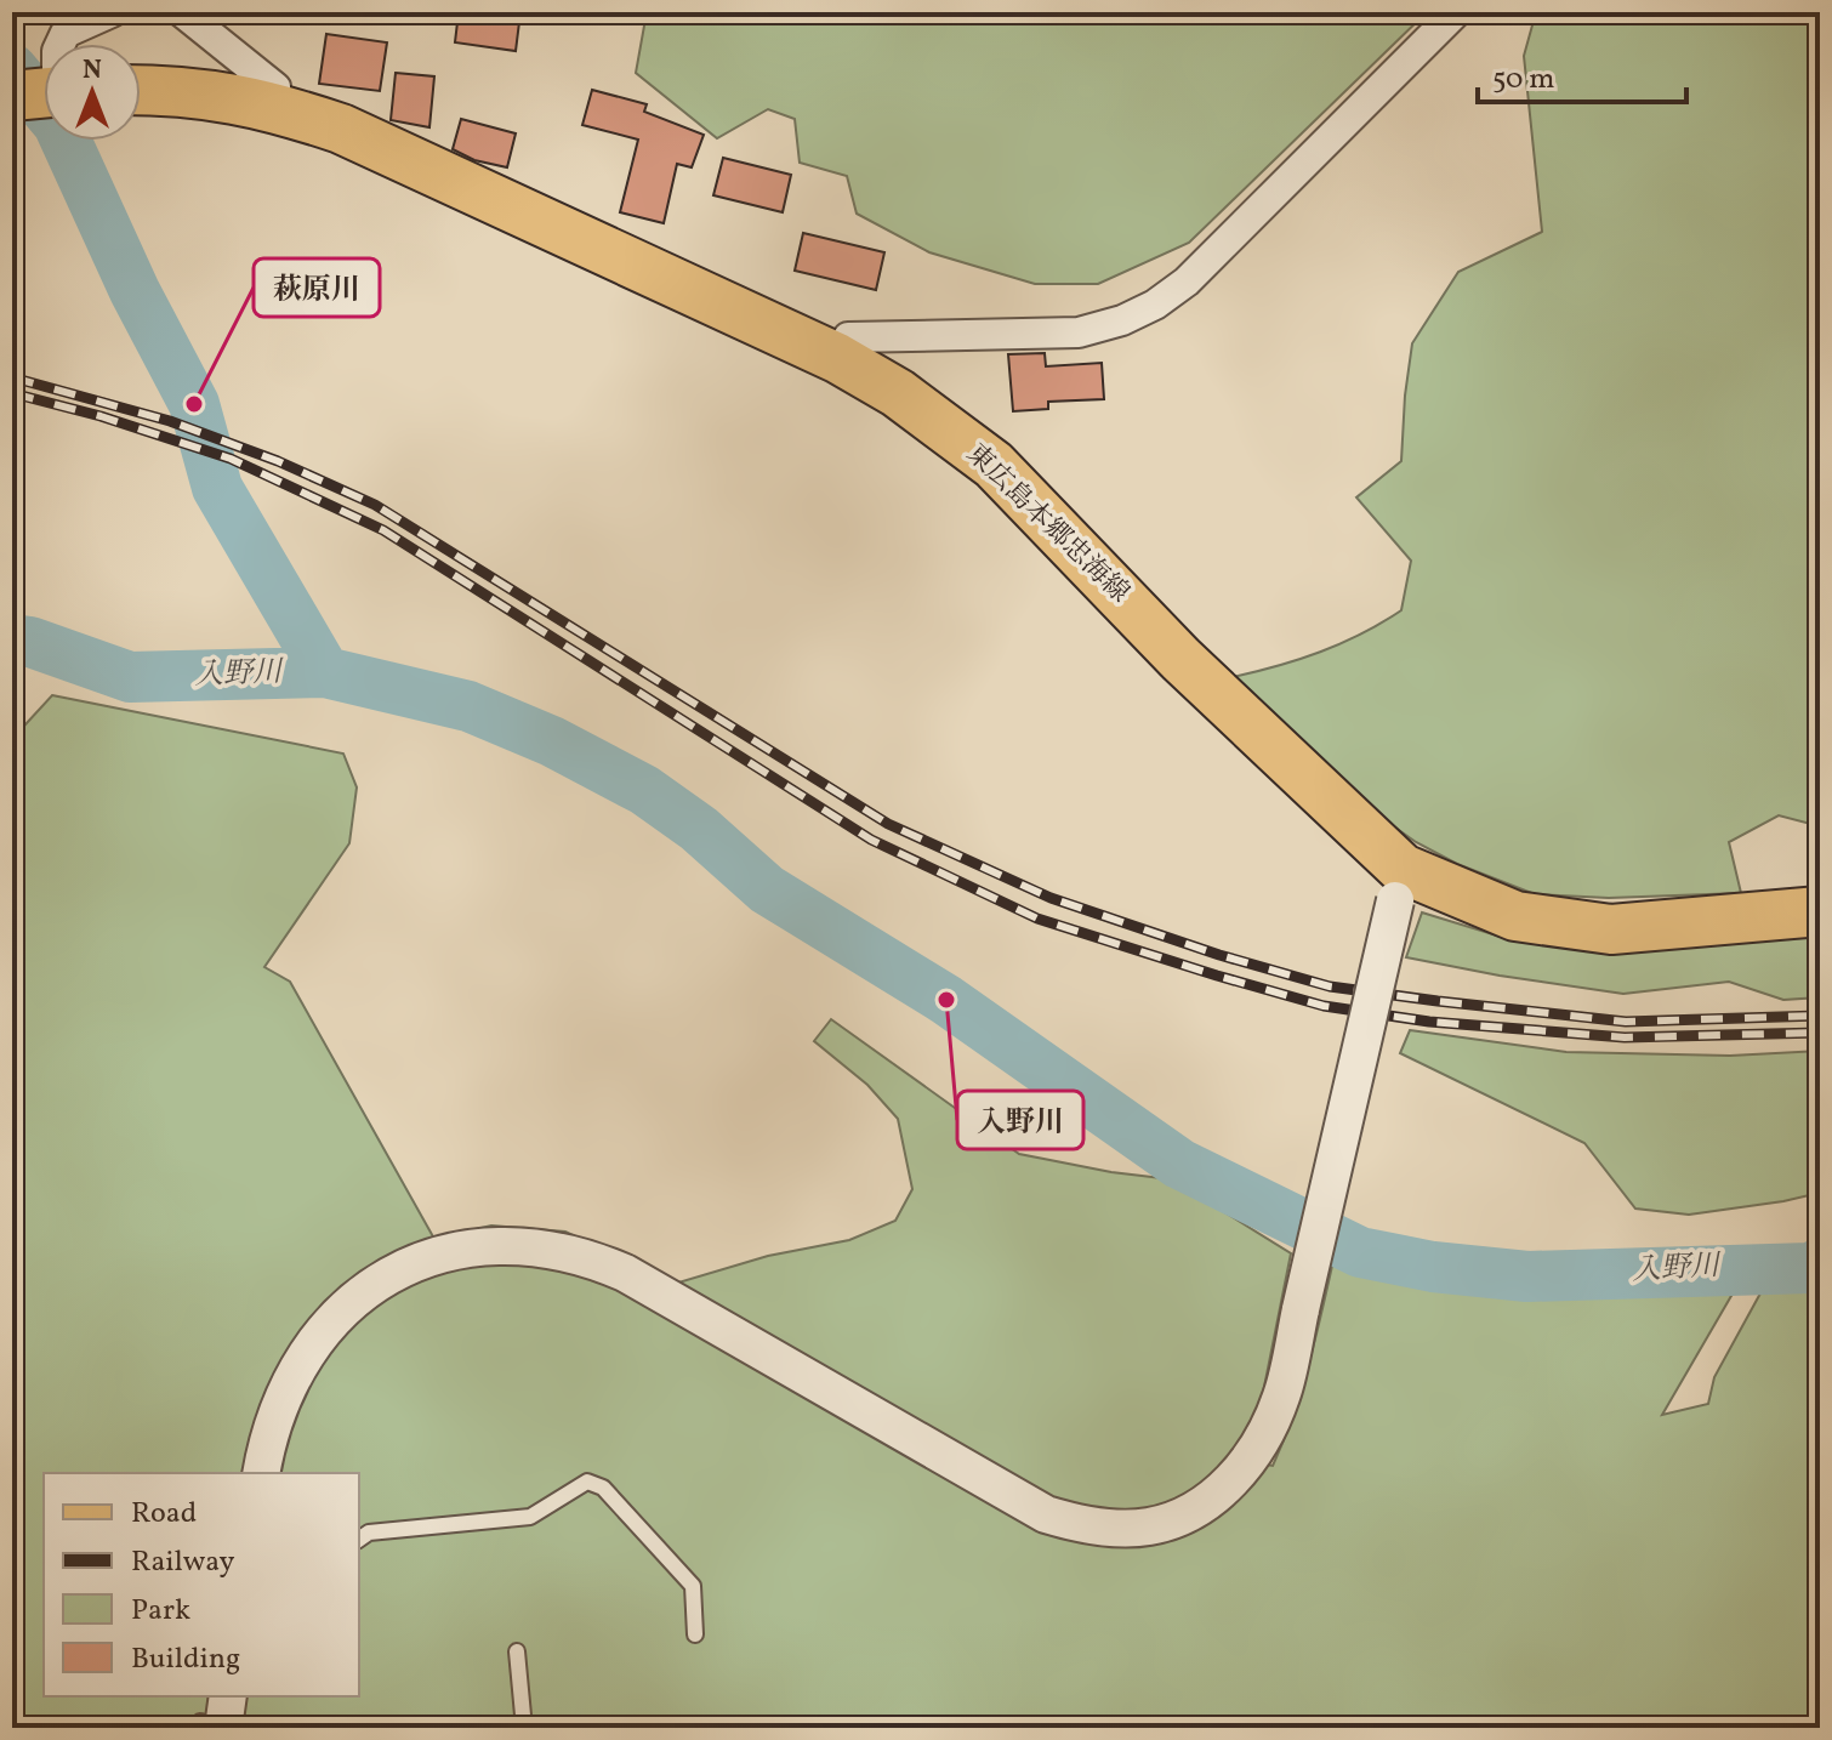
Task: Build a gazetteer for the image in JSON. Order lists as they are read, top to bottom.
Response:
{
  "streets": {
    "main road": ["東広島本郷忠海線"]
  },
  "water": ["入野川"],
  "places": ["萩原川", "入野川"],
  "legend": [
    "Road",
    "Railway",
    "Park",
    "Building"
  ],
  "scale_bar": "50 m",
  "north": "top"
}
